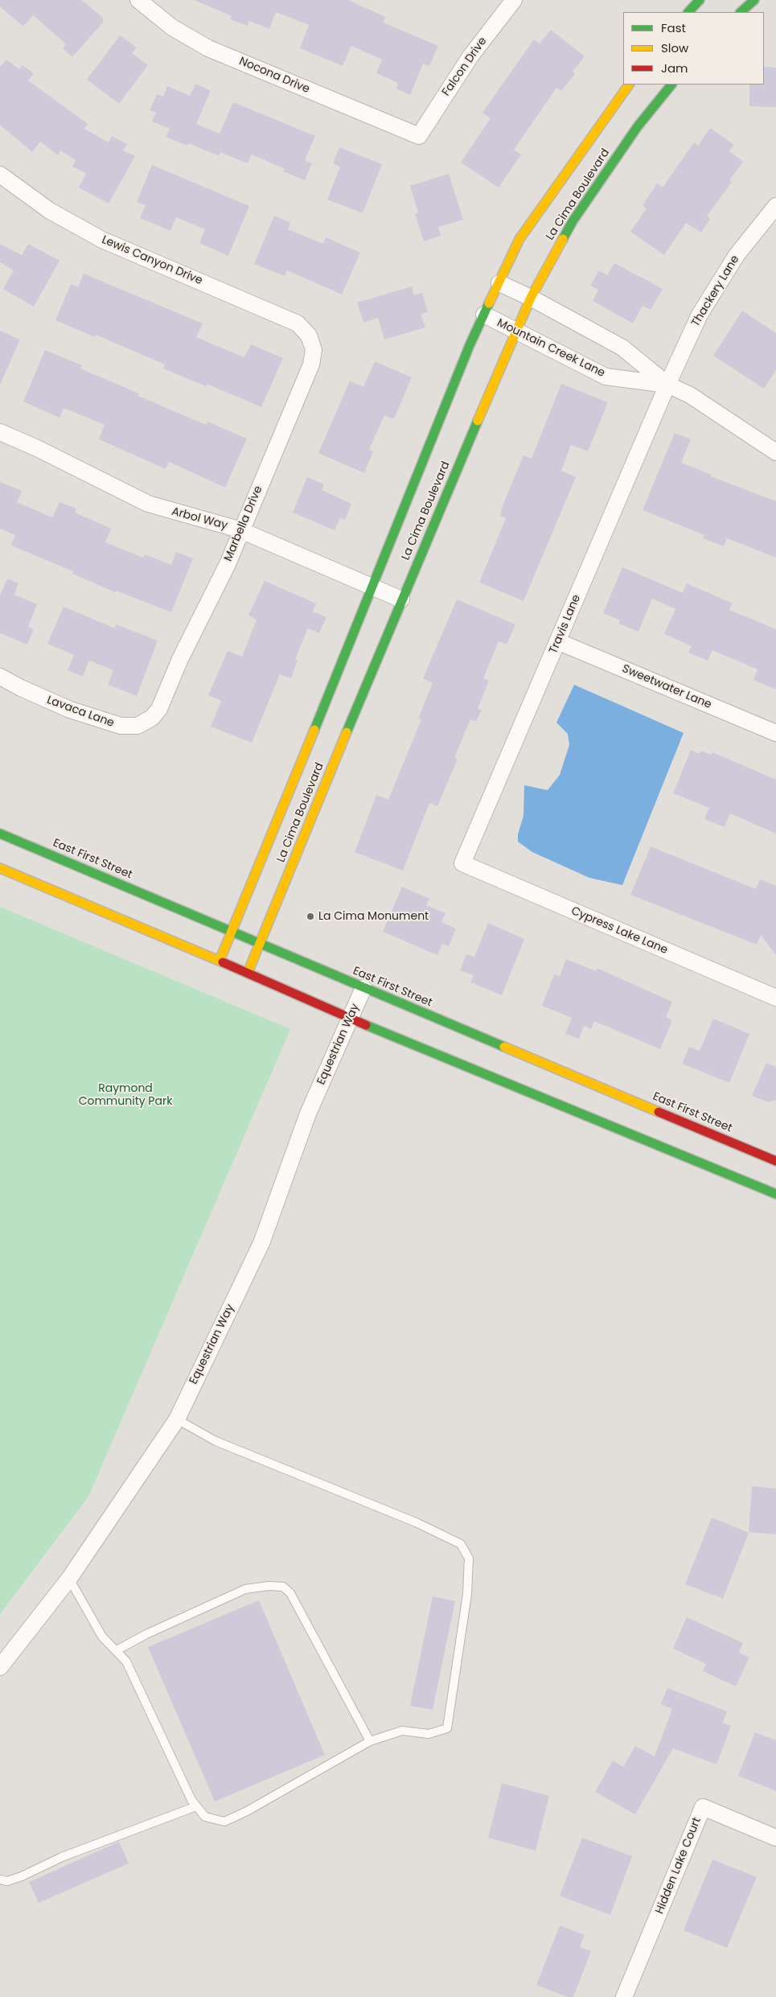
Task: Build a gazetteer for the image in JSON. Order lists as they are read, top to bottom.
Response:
{
  "streets": {
    "street": [
      "Falcon Drive",
      "Nocona Drive",
      "La Cima Boulevard",
      "Lewis Canyon Drive",
      "Thackery Lane",
      "Mountain Creek Lane",
      "Arbol Way",
      "Marbella Drive",
      "Travis Lane",
      "Sweetwater Lane",
      "Lavaca Lane",
      "East First Street",
      "Cypress Lake Lane",
      "Equestrian Way",
      "Hidden Lake Court"
    ]
  },
  "crossings": [
    ["Falcon Drive", "Nocona Drive"],
    ["La Cima Boulevard", "Mountain Creek Lane"],
    ["La Cima Boulevard", "Arbol Way"],
    ["La Cima Boulevard", "East First Street"],
    ["Lewis Canyon Drive", "Marbella Drive"],
    ["Thackery Lane", "Mountain Creek Lane"],
    ["Thackery Lane", "Travis Lane"],
    ["Mountain Creek Lane", "Travis Lane"],
    ["Arbol Way", "Marbella Drive"],
    ["Marbella Drive", "Lavaca Lane"],
    ["Travis Lane", "Sweetwater Lane"],
    ["Travis Lane", "Cypress Lake Lane"],
    ["East First Street", "Equestrian Way"]
  ],
  "parks": ["Raymond Community Park"],
  "places": ["La Cima Monument"],
  "legend": ["Fast", "Slow", "Jam"]
}
